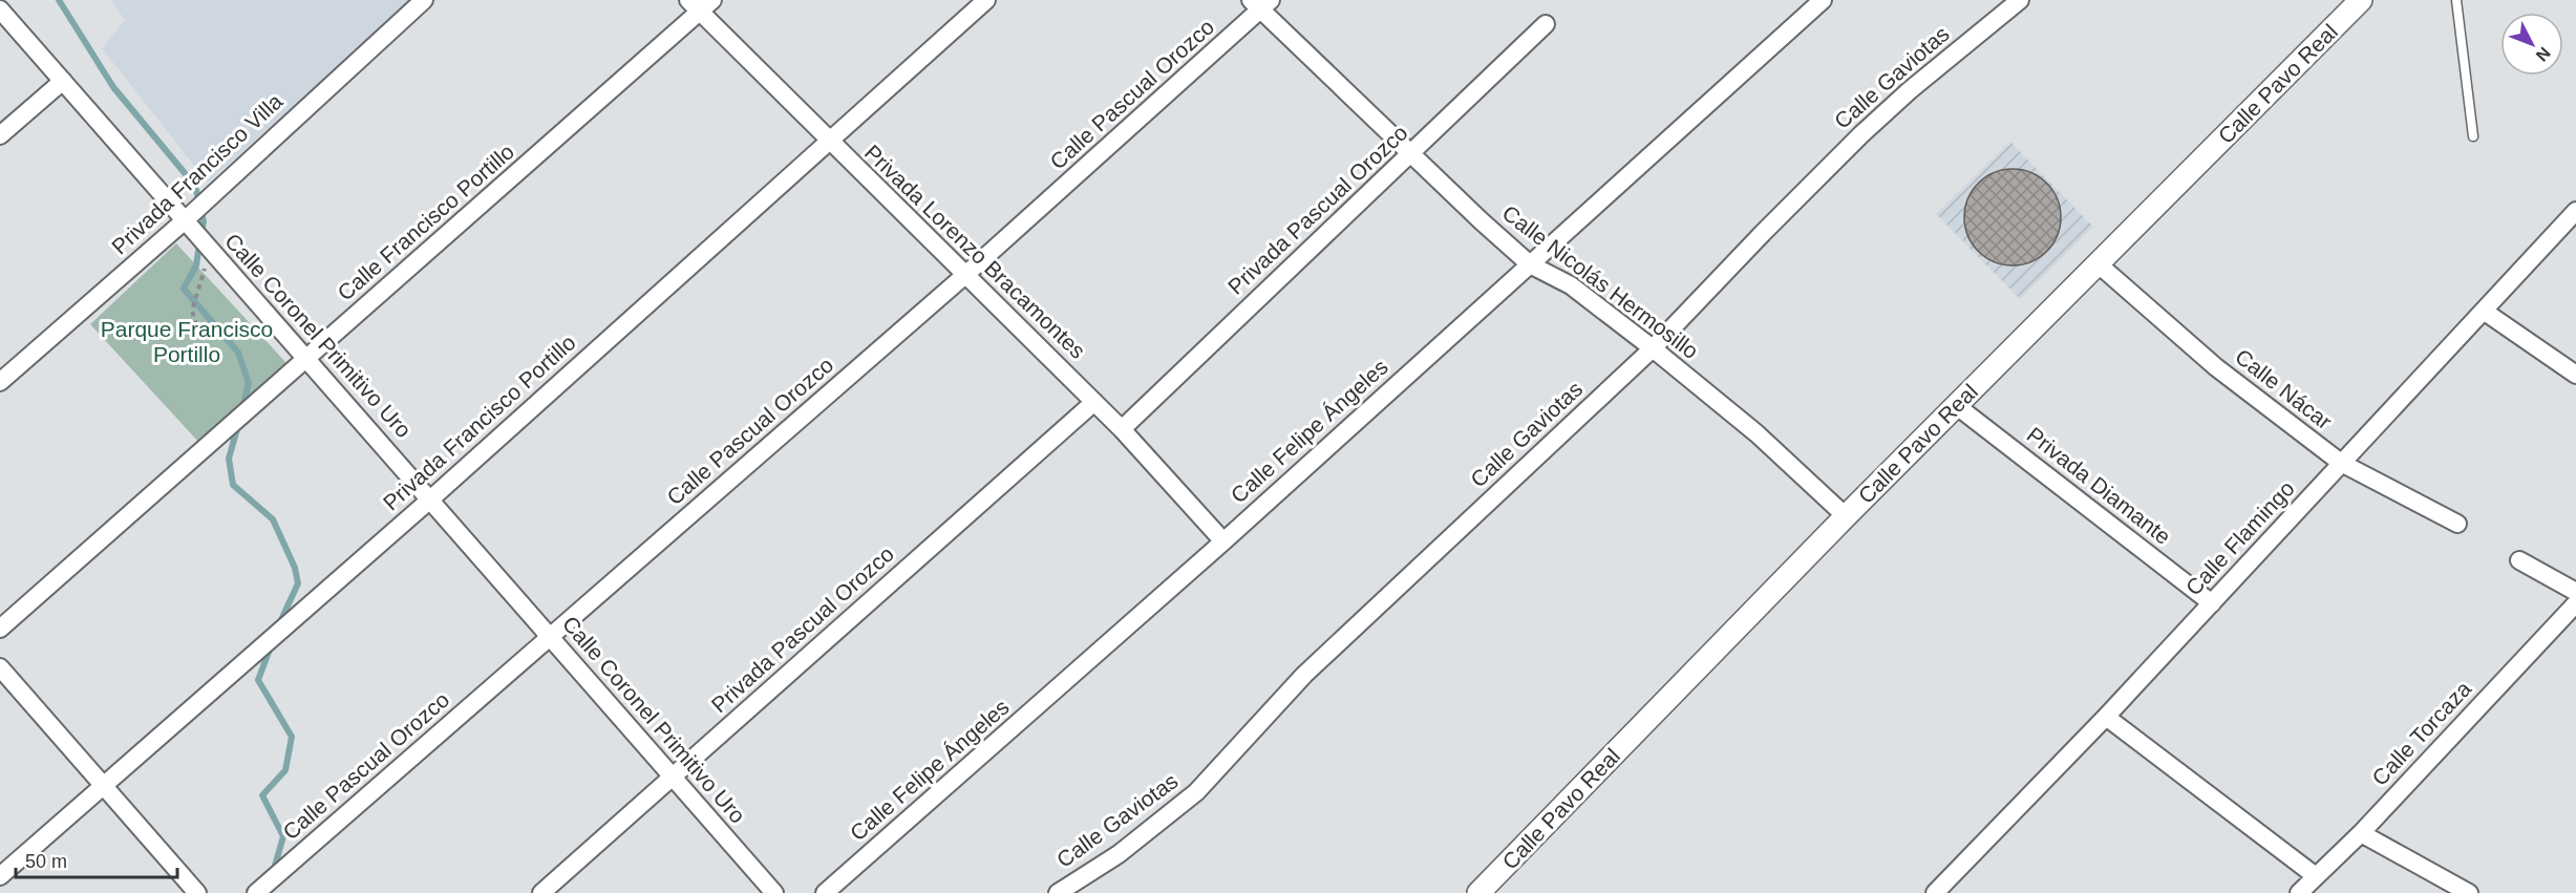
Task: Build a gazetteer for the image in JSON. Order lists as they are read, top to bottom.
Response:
{
  "streets": {
    "street": [
      "Calle Gaviotas",
      "Calle Pavo Real",
      "Calle Pascual Orozco",
      "Privada Francisco Villa",
      "Privada Pascual Orozco",
      "Calle Francisco Portillo",
      "Privada Lorenzo Bracamontes",
      "Calle Nicolás Hermosillo",
      "Calle Coronel Primitivo Uro",
      "Calle Nácar",
      "Privada Francisco Portillo",
      "Calle Felipe Ángeles",
      "Privada Diamante",
      "Calle Flamingo",
      "Calle Torcaza"
    ]
  },
  "crossings": [
    ["Calle Gaviotas", "Calle Nicolás Hermosillo"],
    ["Calle Pavo Real", "Calle Nicolás Hermosillo"],
    ["Calle Pavo Real", "Calle Nácar"],
    ["Calle Pavo Real", "Privada Diamante"],
    ["Calle Pascual Orozco", "Privada Lorenzo Bracamontes"],
    ["Calle Pascual Orozco", "Calle Nicolás Hermosillo"],
    ["Calle Pascual Orozco", "Calle Coronel Primitivo Uro"],
    ["Privada Francisco Villa", "Calle Coronel Primitivo Uro"],
    ["Privada Pascual Orozco", "Privada Lorenzo Bracamontes"],
    ["Privada Pascual Orozco", "Calle Nicolás Hermosillo"],
    ["Privada Pascual Orozco", "Calle Coronel Primitivo Uro"],
    ["Calle Francisco Portillo", "Privada Lorenzo Bracamontes"],
    ["Calle Francisco Portillo", "Calle Coronel Primitivo Uro"],
    ["Privada Lorenzo Bracamontes", "Privada Francisco Portillo"],
    ["Privada Lorenzo Bracamontes", "Calle Felipe Ángeles"],
    ["Calle Nicolás Hermosillo", "Calle Felipe Ángeles"],
    ["Calle Coronel Primitivo Uro", "Privada Francisco Portillo"],
    ["Calle Nácar", "Calle Flamingo"],
    ["Privada Diamante", "Calle Flamingo"]
  ],
  "parks": ["Parque Francisco Portillo"],
  "scale_bar": "50 m",
  "north": "bottom right"
}
